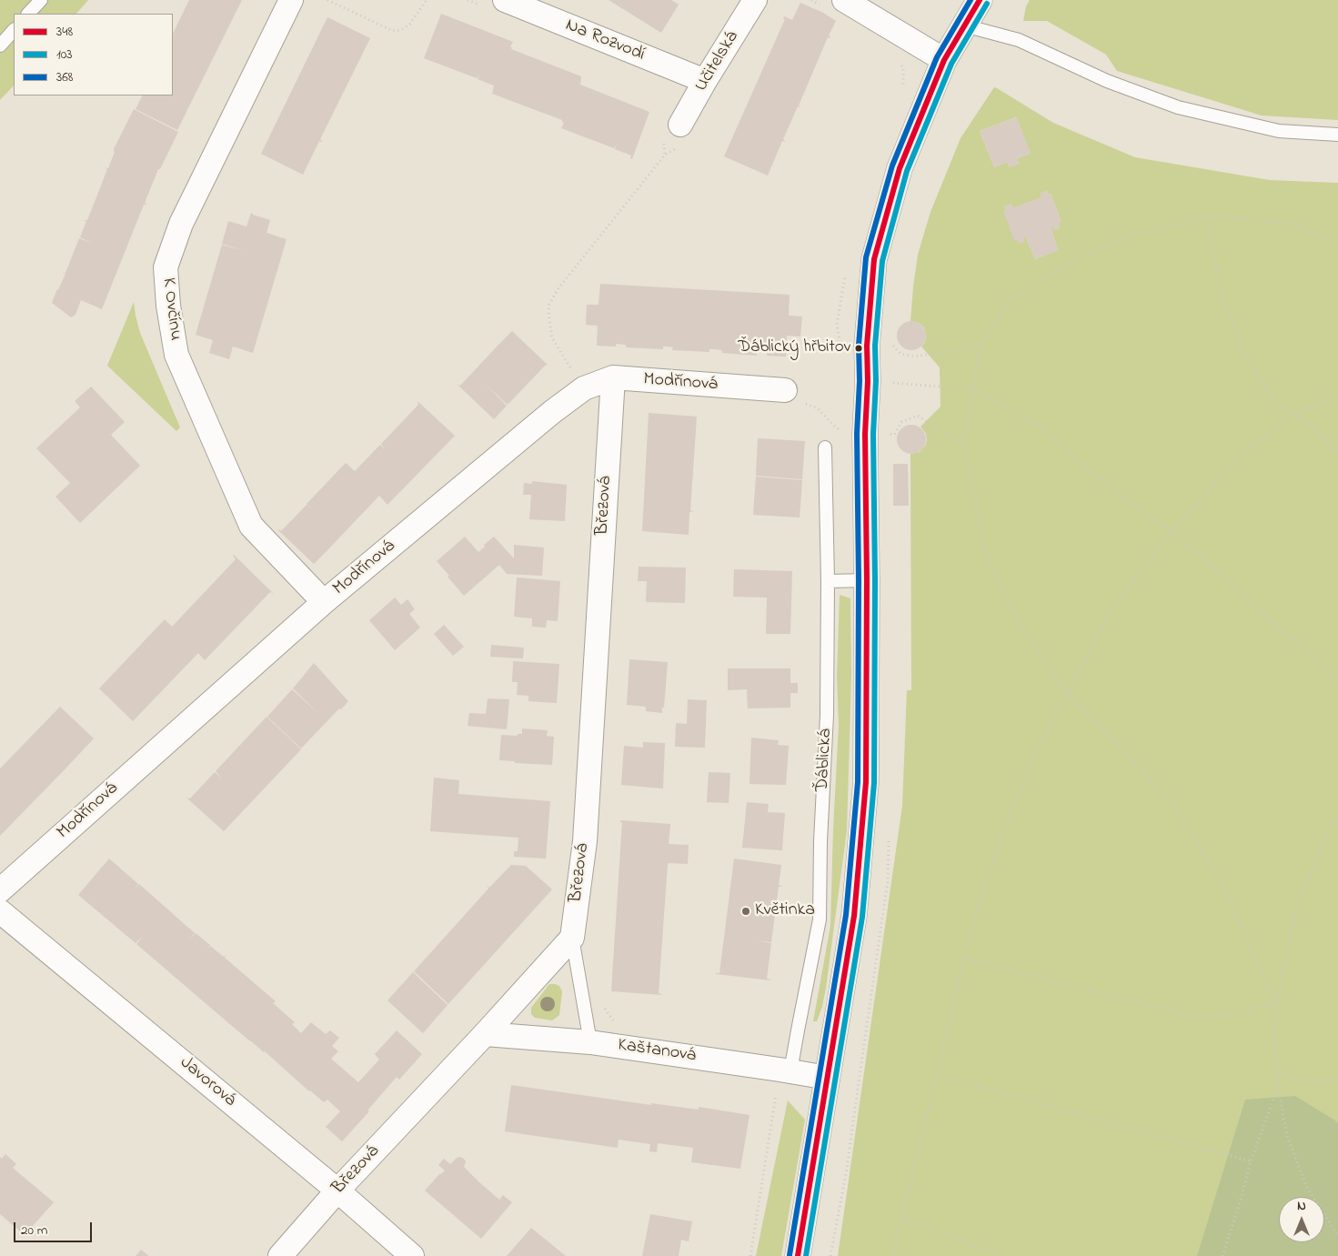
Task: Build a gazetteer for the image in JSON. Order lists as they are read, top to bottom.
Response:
{
  "streets": {
    "street": [
      "Na Rozvodí",
      "Učitelská",
      "K Ovčínu",
      "Modřínová",
      "Březová",
      "Kaštanová",
      "Javorová"
    ],
    "lane": ["Ďáblická"]
  },
  "crossings": [
    ["Na Rozvodí", "Učitelská"],
    ["K Ovčínu", "Modřínová"],
    ["Modřínová", "Březová"],
    ["Březová", "Kaštanová"],
    ["Březová", "Javorová"],
    ["Ďáblická", "Kaštanová"]
  ],
  "places": ["Ďáblický hřbitov", "Květinka"],
  "lines": ["transit line 348", "transit line 368", "transit line 103"],
  "legend": ["348", "103", "368"],
  "scale_bar": "20 m",
  "north": "top"
}
